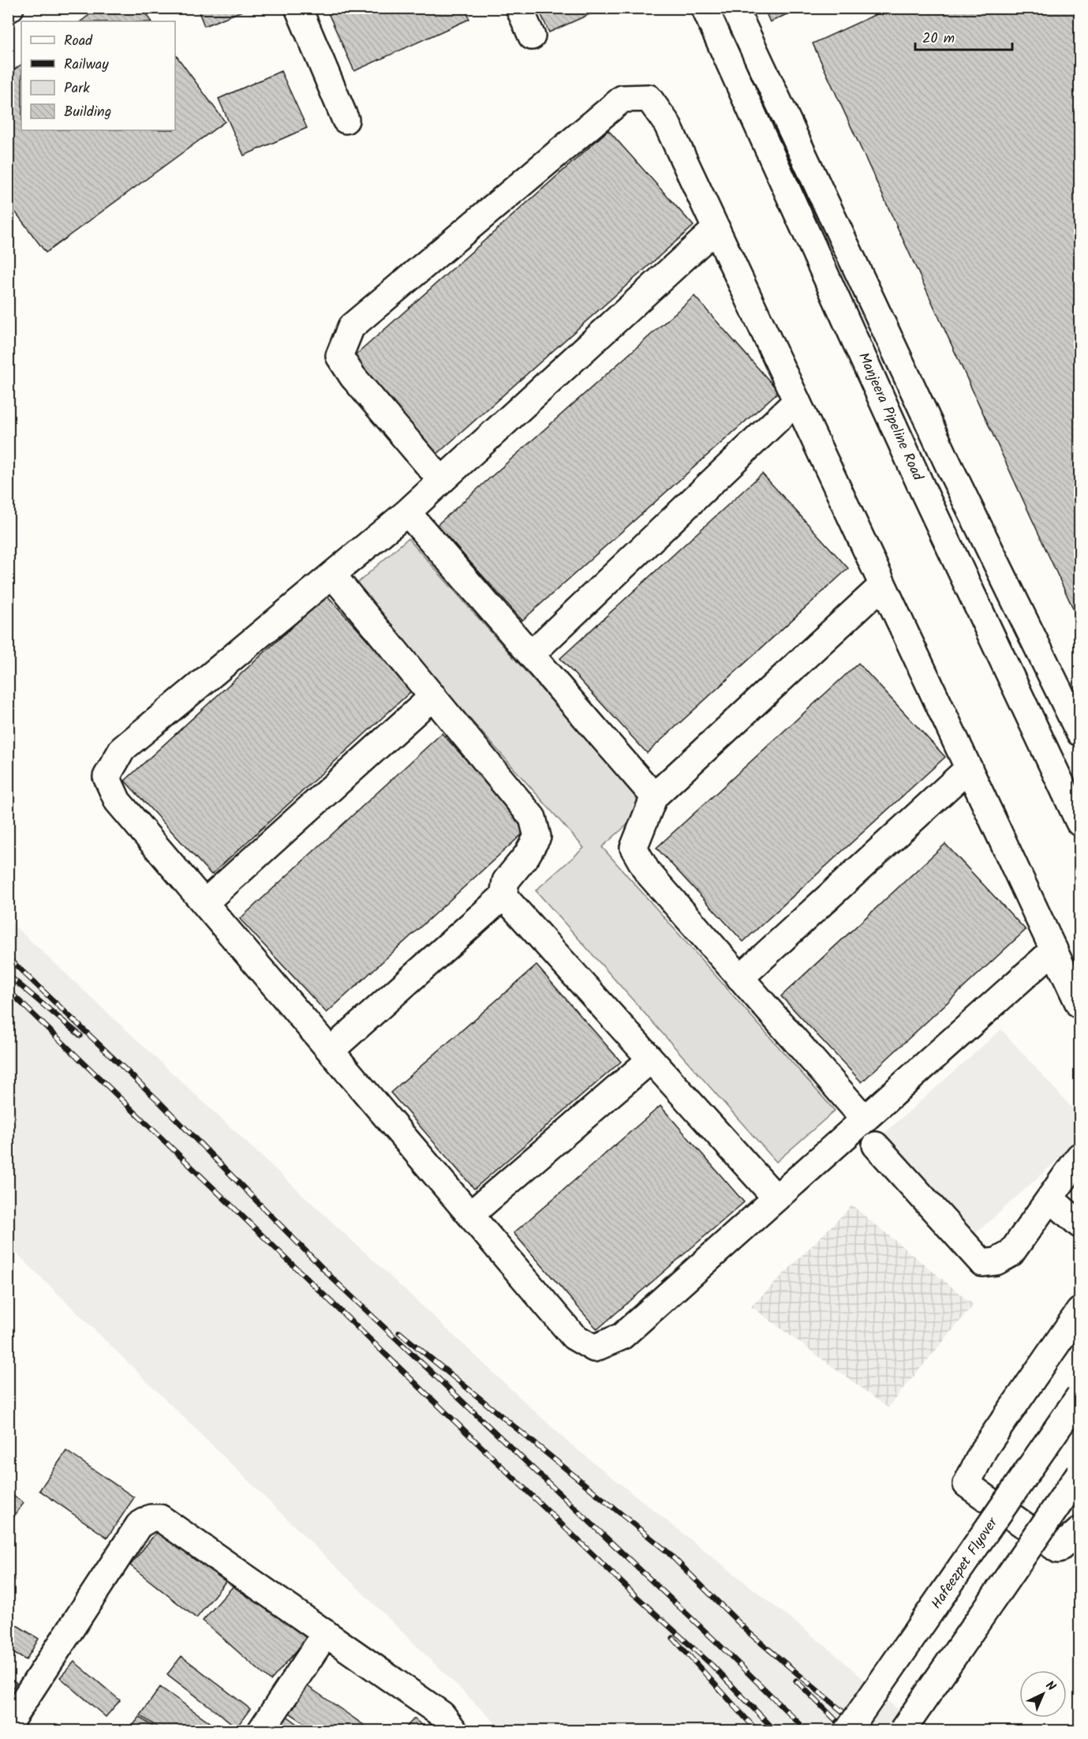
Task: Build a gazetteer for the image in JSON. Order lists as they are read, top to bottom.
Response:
{
  "streets": {
    "street": ["Manjeera Pipeline Road", "Hafeezpet Flyover"]
  },
  "legend": [
    "Road",
    "Railway",
    "Park",
    "Building"
  ],
  "scale_bar": "20 m",
  "north": "top right"
}
